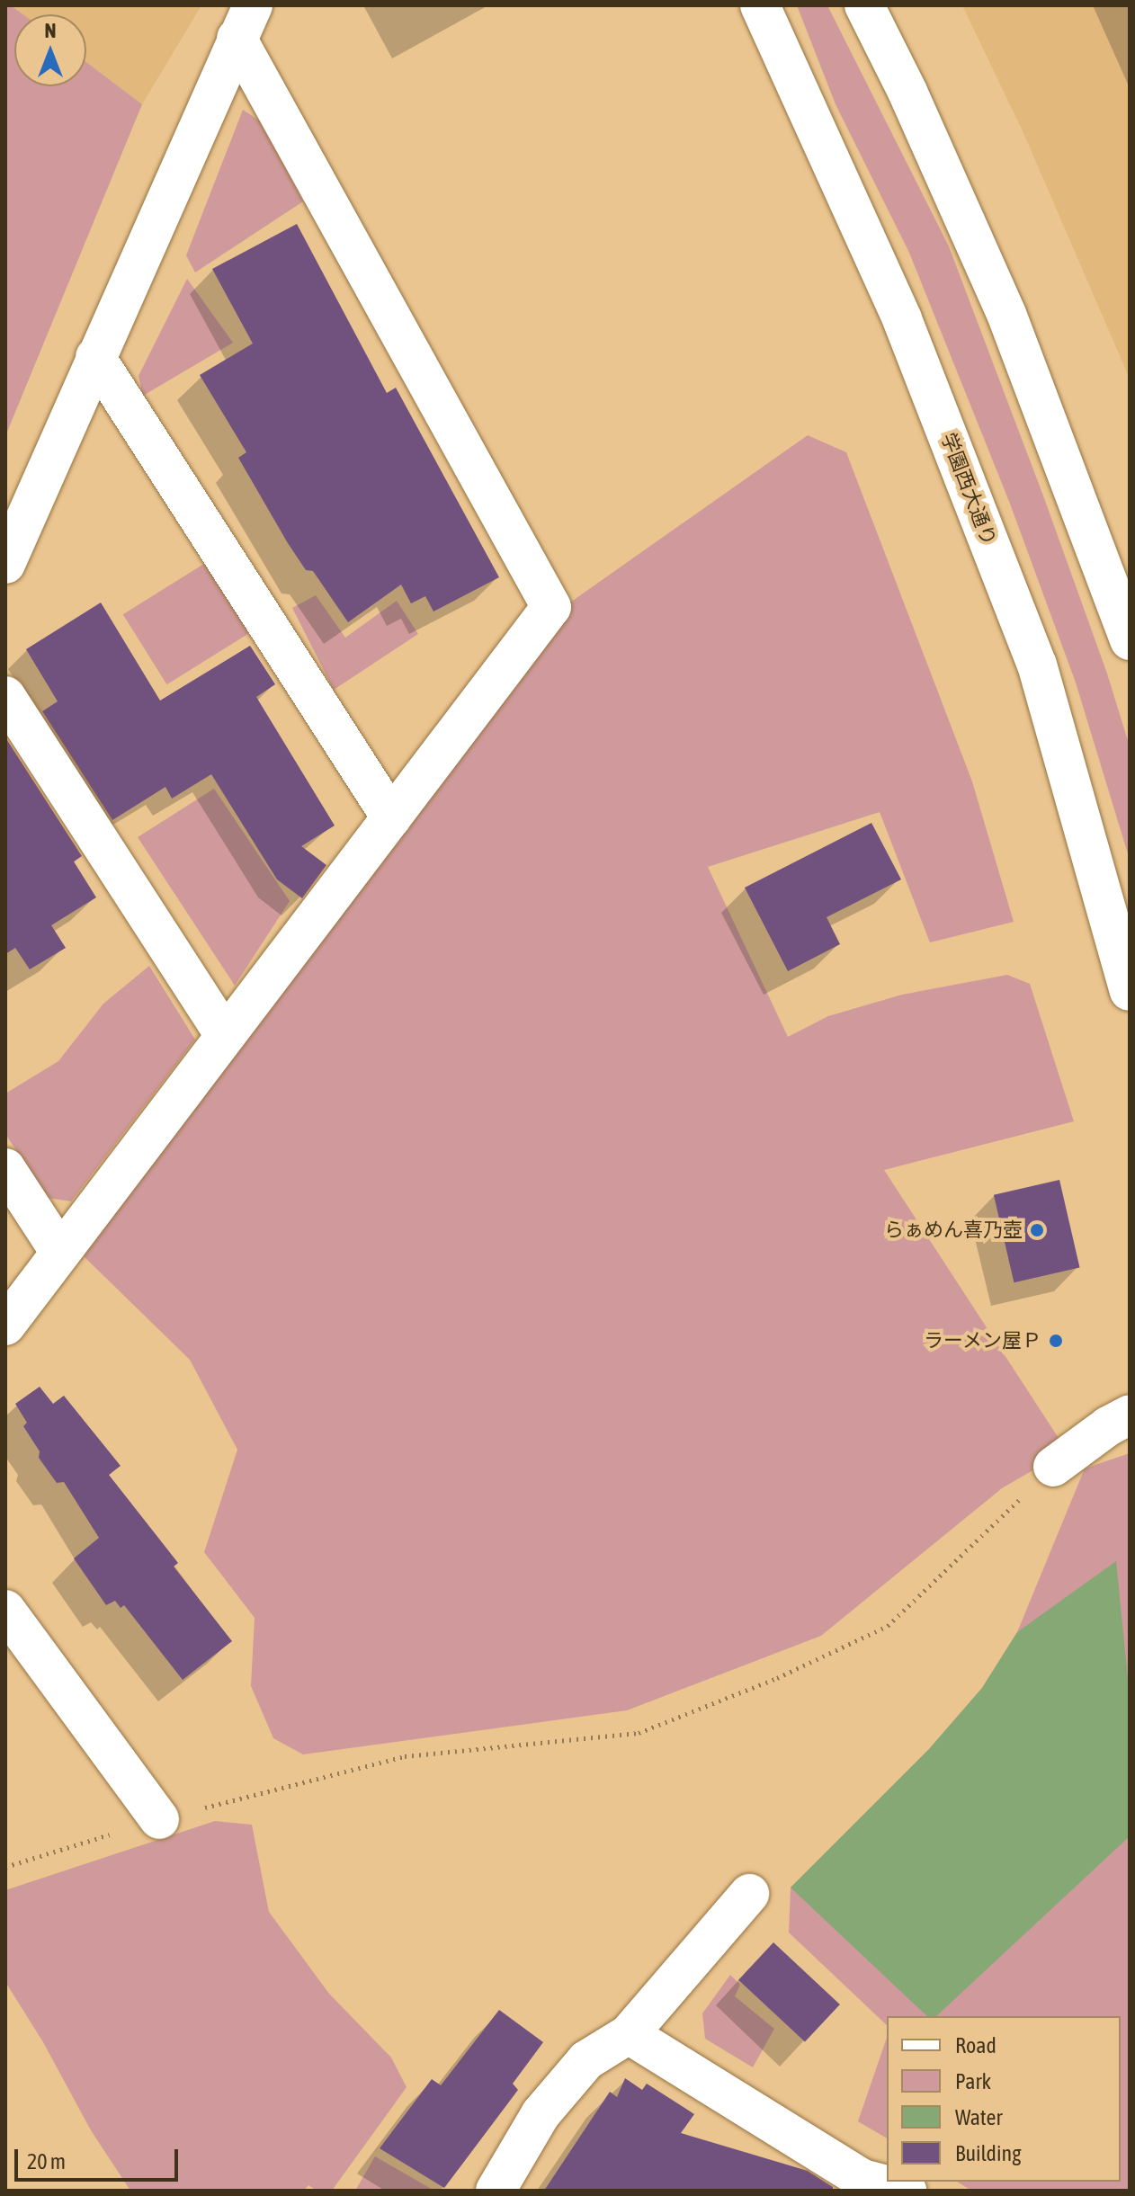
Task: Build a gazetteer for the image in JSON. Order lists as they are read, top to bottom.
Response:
{
  "streets": {
    "street": ["学園西大通り"]
  },
  "places": ["らぁめん喜乃壺", "ラーメン屋Ｐ"],
  "legend": [
    "Road",
    "Park",
    "Water",
    "Building"
  ],
  "scale_bar": "20 m",
  "north": "top"
}
